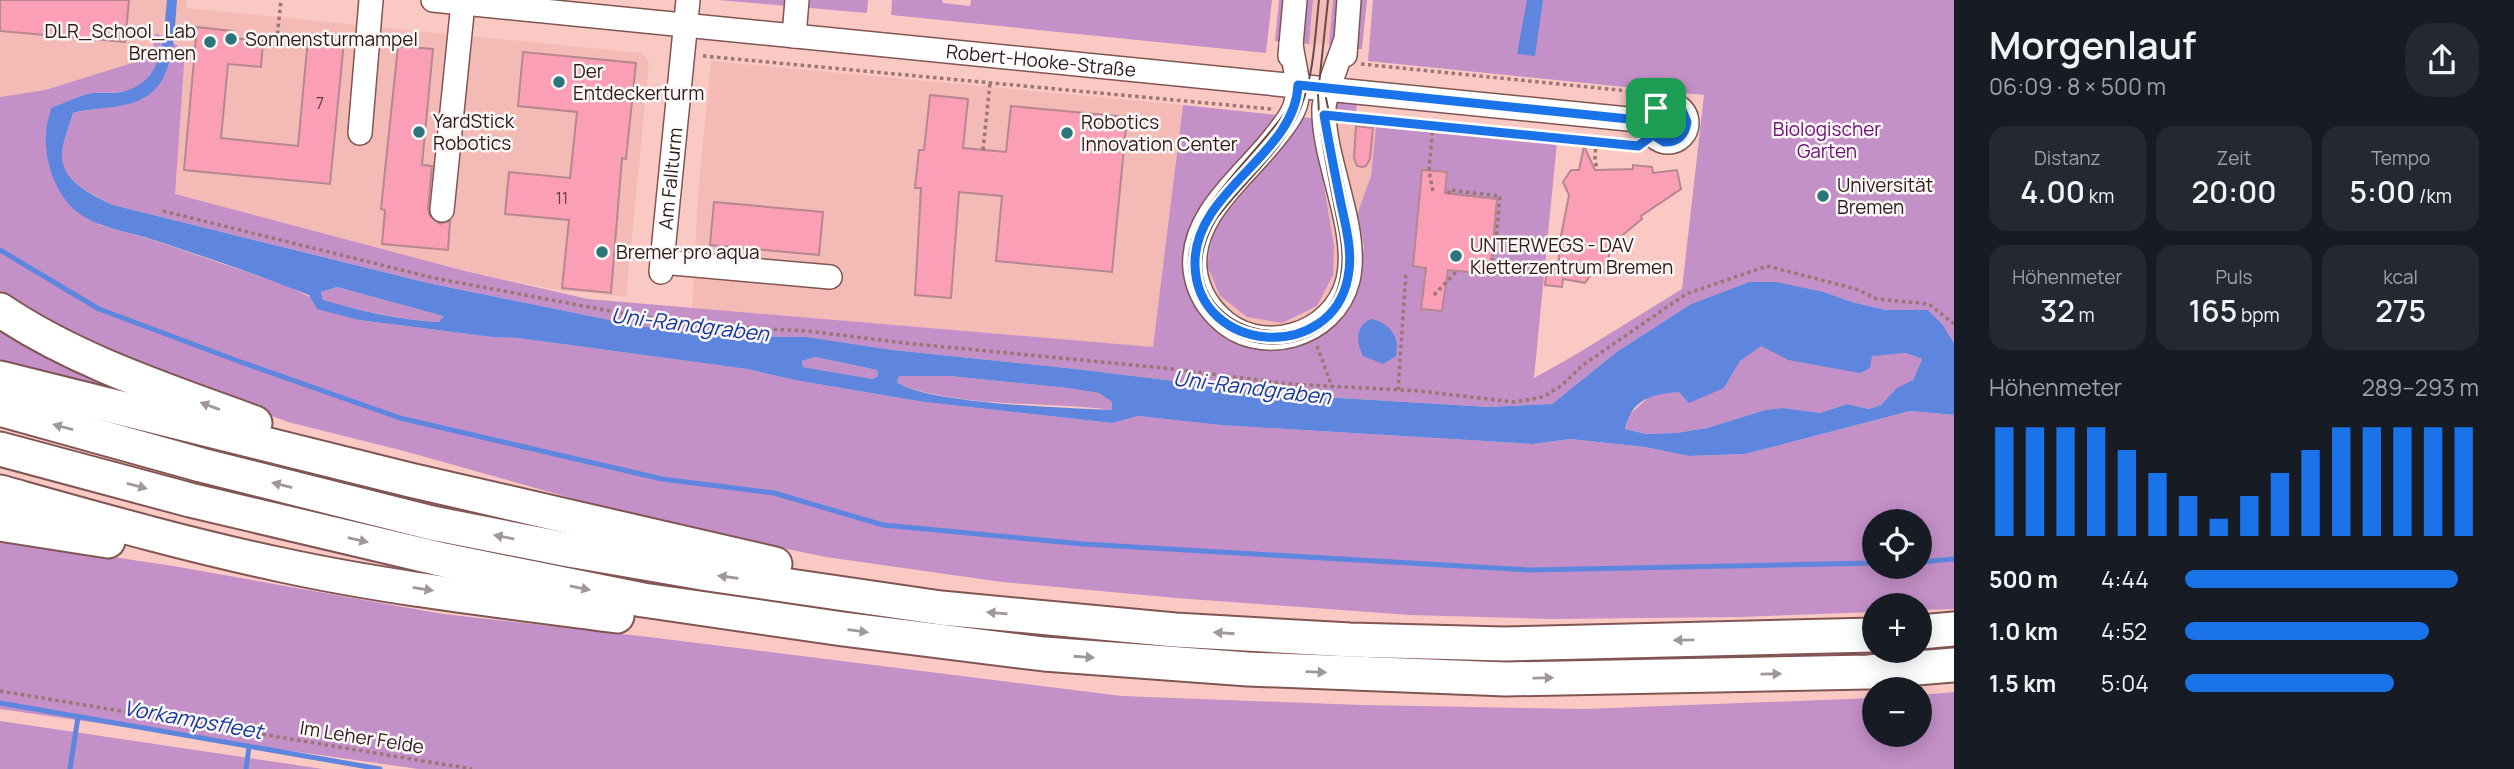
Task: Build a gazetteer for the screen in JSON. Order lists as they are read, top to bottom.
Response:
{
  "streets": {
    "street": ["Robert-Hooke-Straße", "Am Fallturm"],
    "path": ["Im Leher Felde"]
  },
  "crossings": [
    ["Robert-Hooke-Straße", "Am Fallturm"]
  ],
  "water": ["Uni-Randgraben", "Vorkampsfleet"],
  "parks": ["Biologischer Garten"],
  "places": [
    "Sonnensturmampel",
    "DLR_School_Lab Bremen",
    "Der Entdeckerturm",
    "YardStick Robotics",
    "Robotics Innovation Center",
    "Universität Bremen",
    "Bremer pro aqua",
    "UNTERWEGS - DAV Kletterzentrum Bremen"
  ],
  "house_numbers": ["7", "11"],
  "page": {
    "heading": ["Morgenlauf", "06:09 · 8 × 500 m"],
    "stats": [
      ["Distanz", "4.00 km"],
      ["Zeit", "20:00"],
      ["Tempo", "5:00 /km"],
      ["Höhenmeter", "32 m"],
      ["Puls", "165 bpm"],
      ["kcal", "275"]
    ],
    "chart": ["Höhenmeter", "289–293 m"],
    "map_buttons": ["+", "−"],
    "list": [
      {
        "name": "500 m",
        "note": "4:44"
      },
      {
        "name": "1.0 km",
        "note": "4:52"
      },
      {
        "name": "1.5 km",
        "note": "5:04"
      }
    ]
  }
}
